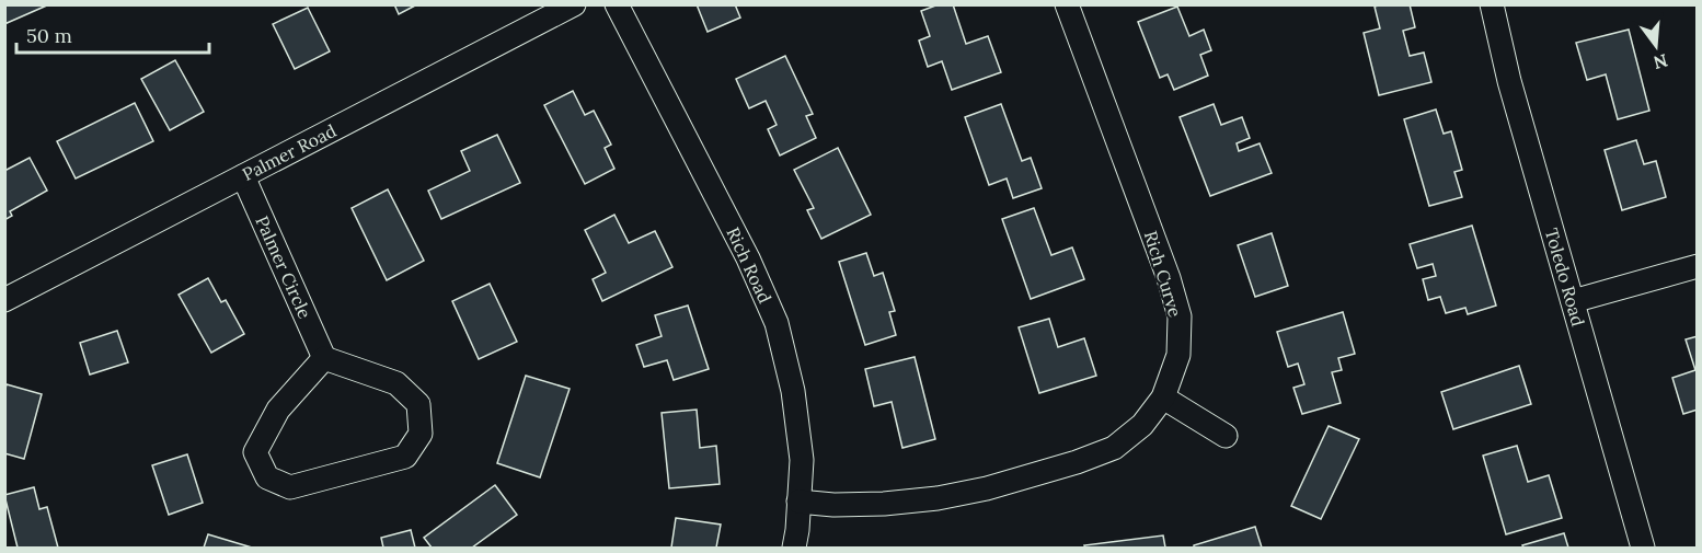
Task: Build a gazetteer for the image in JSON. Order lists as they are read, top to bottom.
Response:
{
  "streets": {
    "street": [
      "Palmer Road",
      "Rich Road",
      "Palmer Circle",
      "Rich Curve",
      "Toledo Road"
    ]
  },
  "crossings": [
    ["Palmer Road", "Palmer Circle"],
    ["Rich Road", "Rich Curve"]
  ],
  "scale_bar": "50 m",
  "north": "bottom"
}
